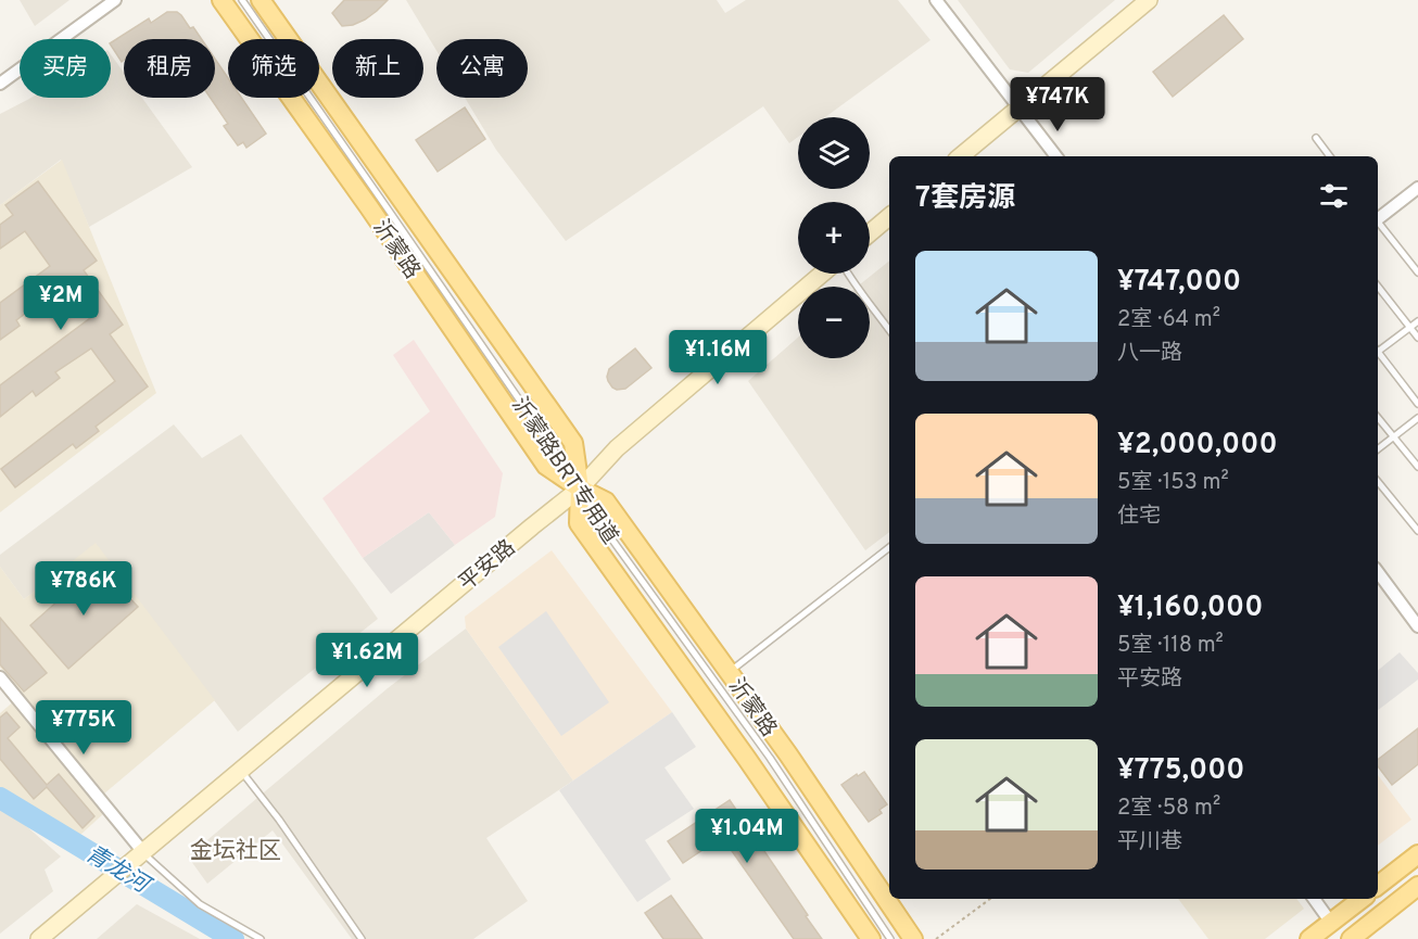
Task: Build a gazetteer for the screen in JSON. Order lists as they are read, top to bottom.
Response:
{
  "streets": {
    "main road": ["沂蒙路", "平安路"],
    "lane": ["沂蒙路BRT专用道"]
  },
  "crossings": [
    ["沂蒙路", "沂蒙路BRT专用道"],
    ["沂蒙路", "平安路"],
    ["沂蒙路BRT专用道", "平安路"]
  ],
  "districts": ["金坛社区"],
  "water": ["青龙河"],
  "page": {
    "chip": [
      "买房",
      "租房",
      "筛选",
      "新上",
      "公寓"
    ],
    "price": [
      "¥747K",
      "¥2M",
      "¥1.16M",
      "¥786K",
      "¥1.62M",
      "¥775K",
      "¥1.04M"
    ],
    "map_buttons": ["+", "−"],
    "heading": "7套房源",
    "list": [
      {
        "name": "¥747,000",
        "note": "2室 · 64 m² · 八一路"
      },
      {
        "name": "¥2,000,000",
        "note": "5室 · 153 m² · 住宅"
      },
      {
        "name": "¥1,160,000",
        "note": "5室 · 118 m² · 平安路"
      },
      {
        "name": "¥775,000",
        "note": "2室 · 58 m² · 平川巷"
      }
    ]
  }
}
